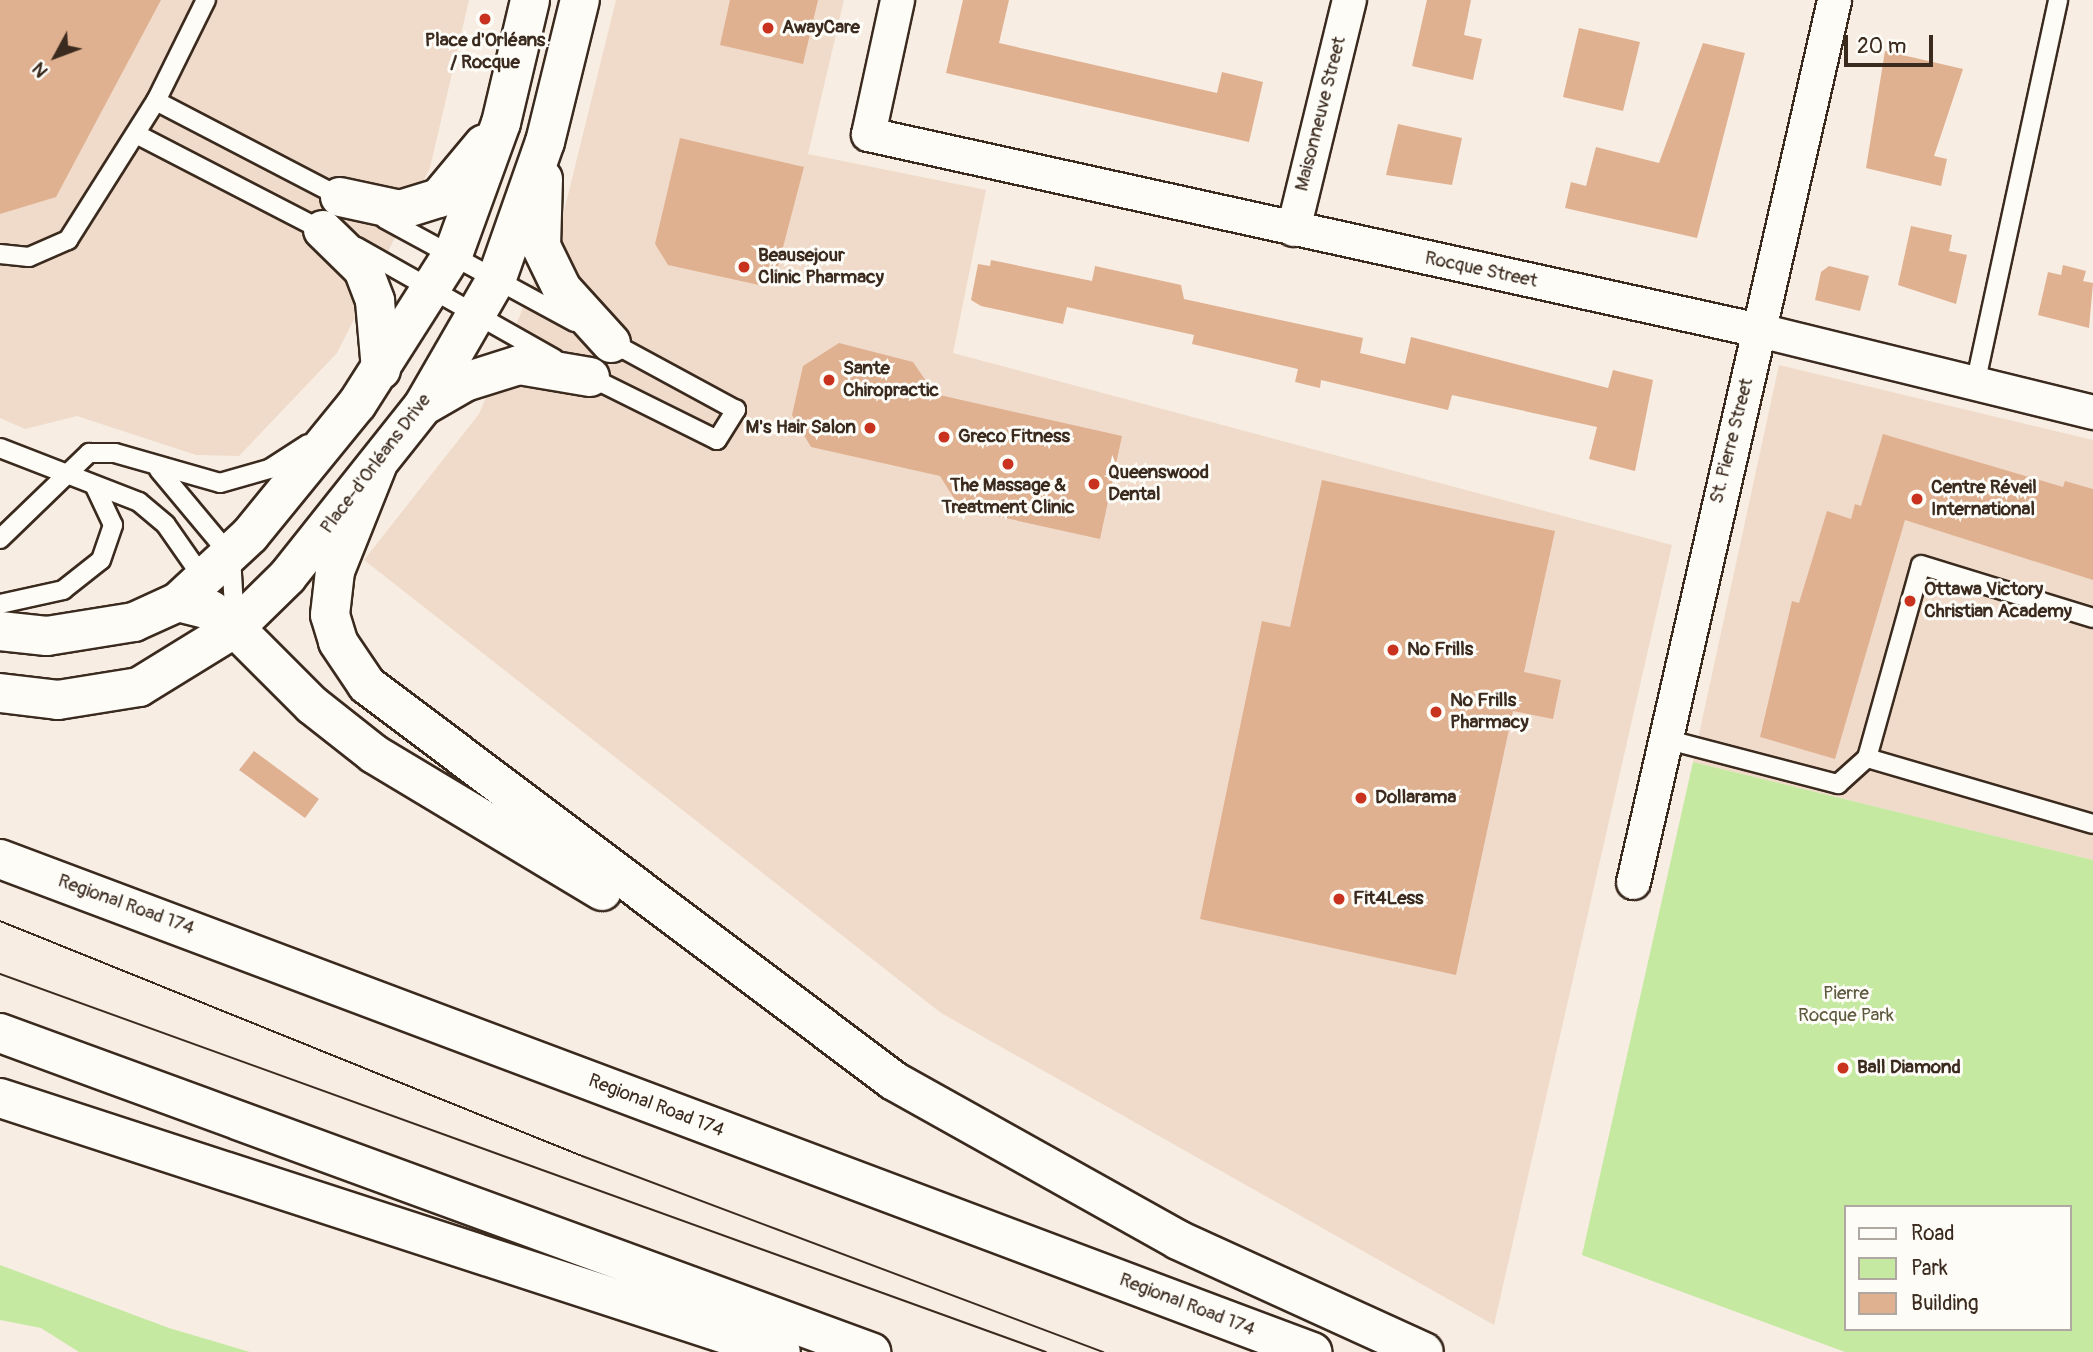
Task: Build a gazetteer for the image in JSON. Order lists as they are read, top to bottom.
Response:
{
  "streets": {
    "main road": ["Place-d'Orléans Drive", "Regional Road 174"],
    "street": ["Maisonneuve Street", "Rocque Street", "St. Pierre Street"]
  },
  "crossings": [
    ["Maisonneuve Street", "Rocque Street"],
    ["Rocque Street", "St. Pierre Street"]
  ],
  "parks": ["Pierre Rocque Park"],
  "places": [
    "Place d'Orléans / Rocque",
    "AwayCare",
    "Beausejour Clinic Pharmacy",
    "Sante Chiropractic",
    "M's Hair Salon",
    "Greco Fitness",
    "The Massage & Treatment Clinic",
    "Queenswood Dental",
    "Centre Réveil International",
    "Ottawa Victory Christian Academy",
    "No Frills",
    "No Frills Pharmacy",
    "Dollarama",
    "Fit4Less",
    "Ball Diamond"
  ],
  "legend": ["Road", "Park", "Building"],
  "scale_bar": "20 m",
  "north": "bottom left"
}
